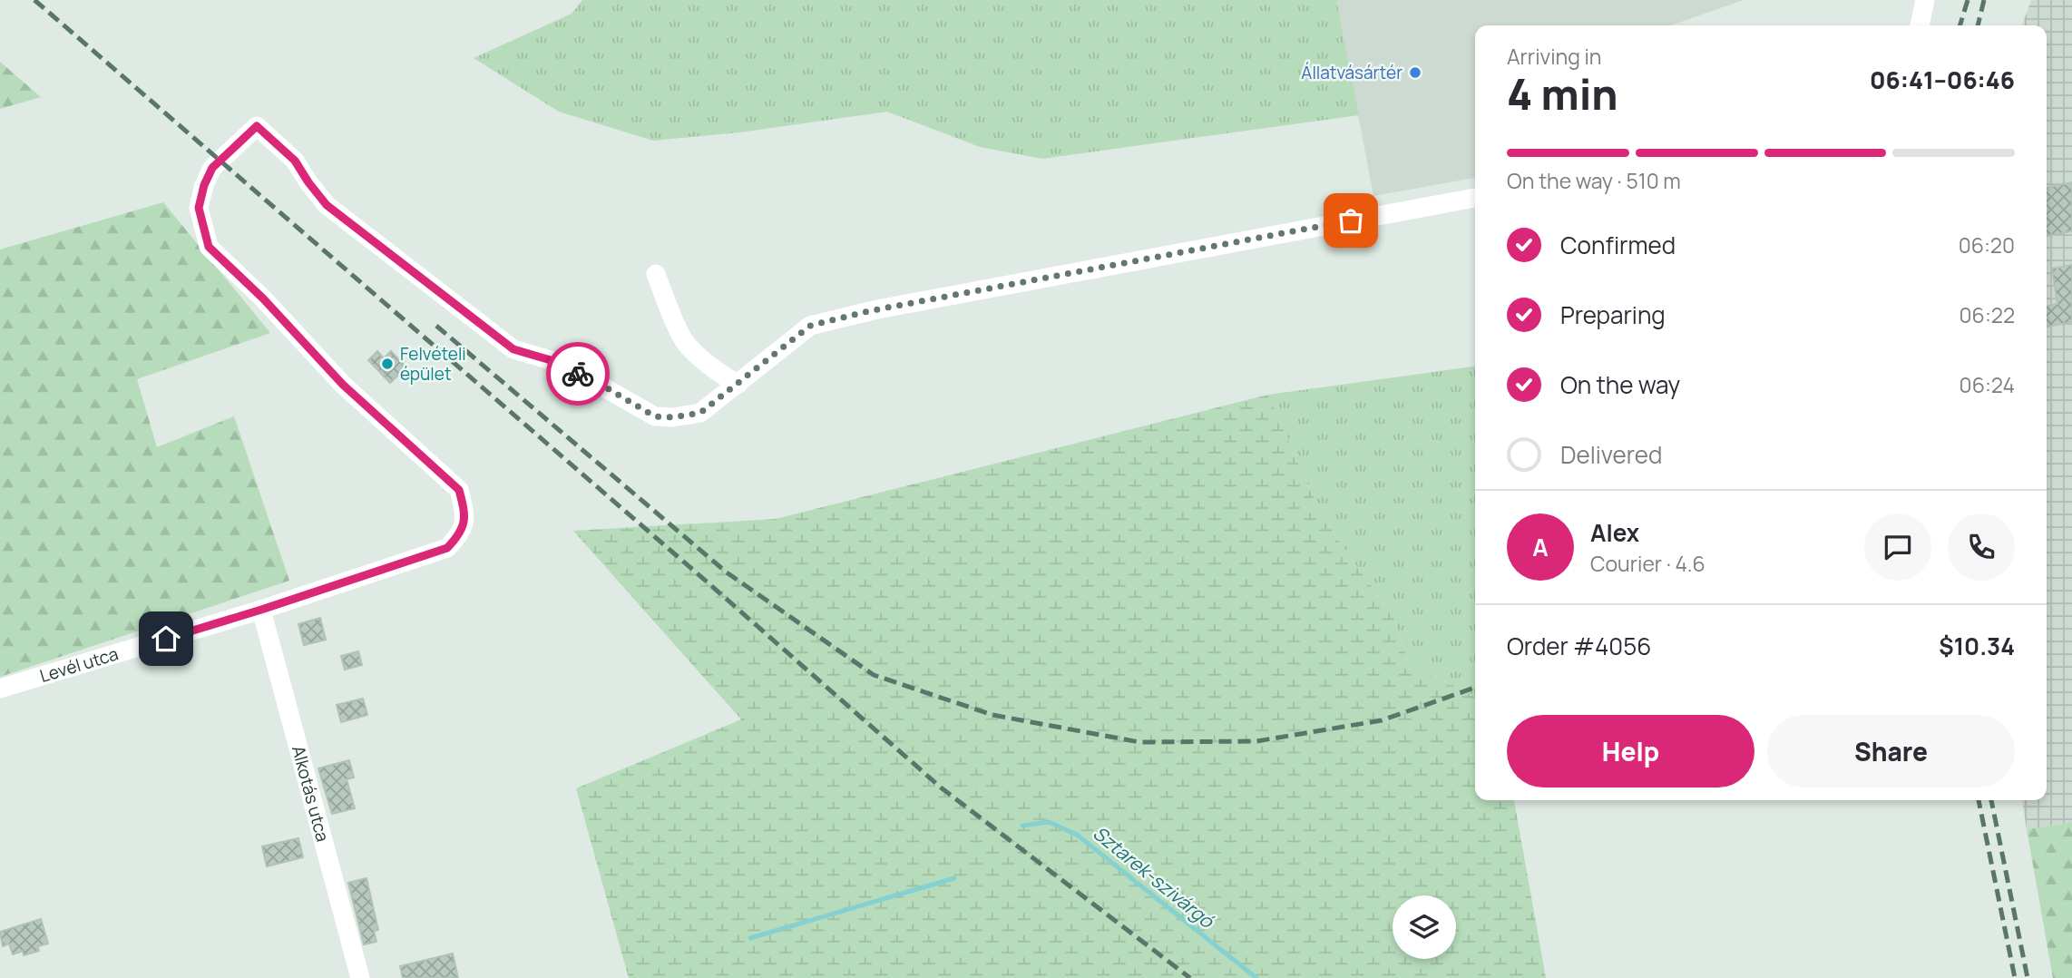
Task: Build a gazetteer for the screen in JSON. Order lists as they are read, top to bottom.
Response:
{
  "streets": {
    "street": ["Levél utca", "Alkotás utca"]
  },
  "crossings": [
    ["Levél utca", "Alkotás utca"]
  ],
  "water": ["Sztarek-szivárgó"],
  "places": ["Állatvásártér", "Felvételi épület"],
  "page": {
    "heading": ["4 min", "Arriving in", "06:41–06:46"],
    "panel": [
      "Alex",
      "Courier · 4.6",
      "Order #4056",
      "$10.34"
    ],
    "bar": "On the way · 510 m",
    "list": [
      ["Confirmed", "06:20"],
      ["Preparing", "06:22"],
      ["On the way", "06:24"],
      "Delivered"
    ],
    "round": "A",
    "buttons": ["Help", "Share"]
  }
}
